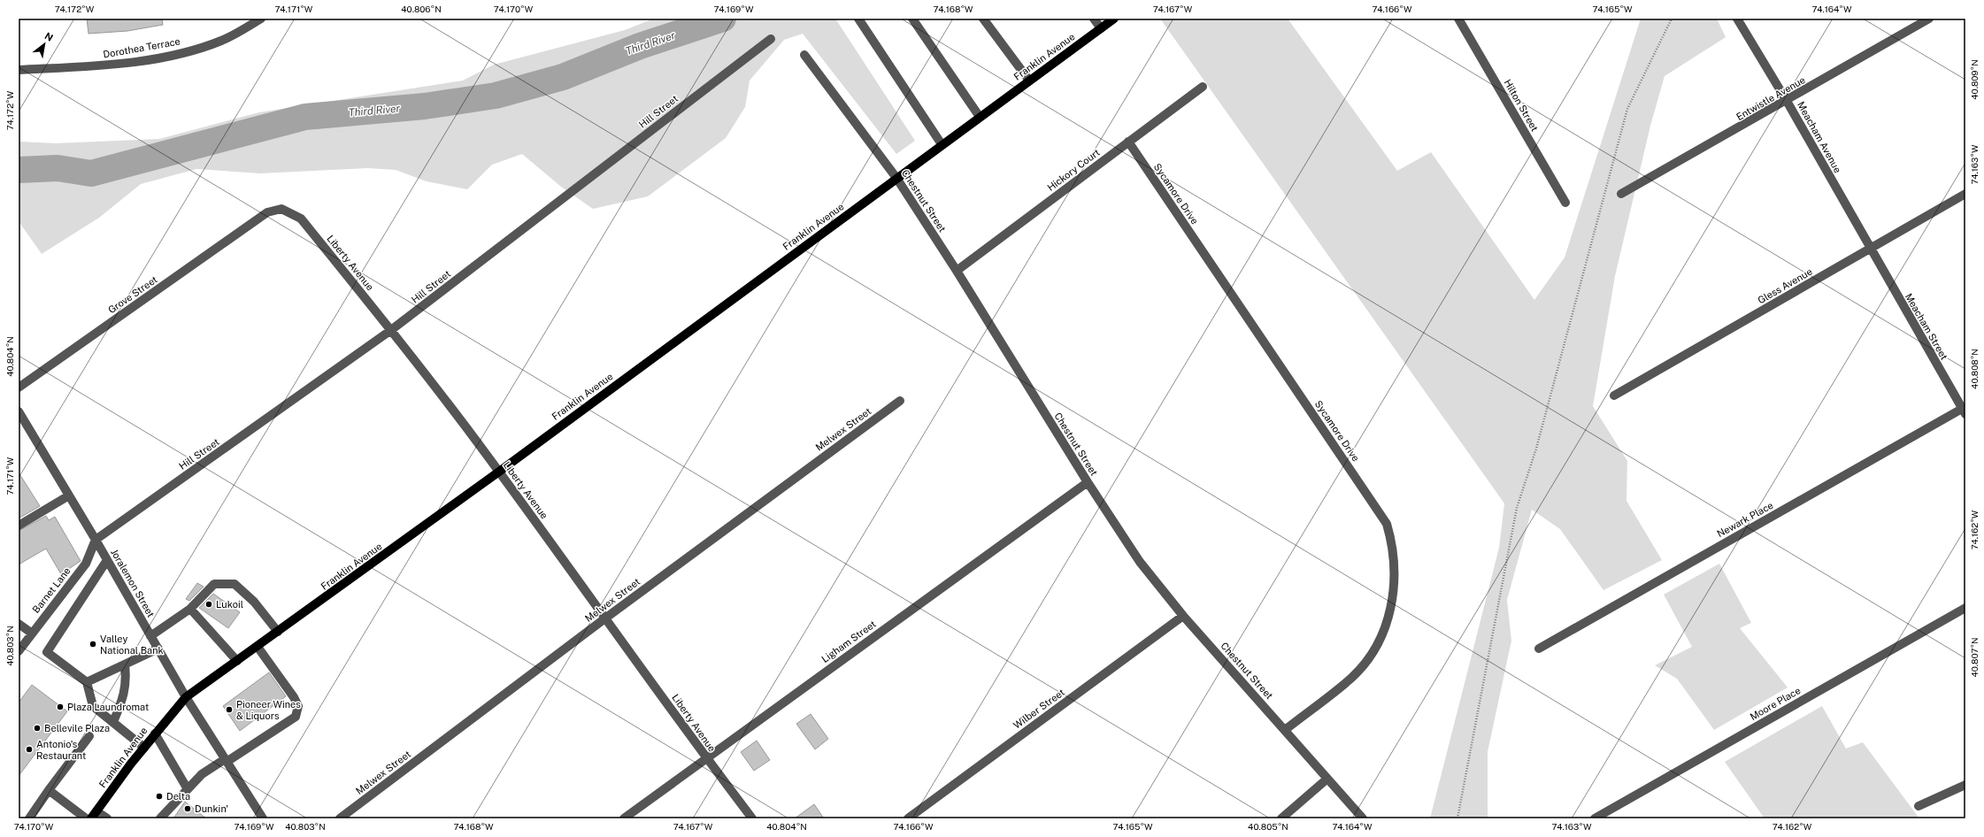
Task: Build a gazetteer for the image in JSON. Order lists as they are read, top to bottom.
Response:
{
  "streets": {
    "main road": ["Franklin Avenue"],
    "street": [
      "Dorothea Terrace",
      "Entwistle Avenue",
      "Hilton Street",
      "Hill Street",
      "Meacham Avenue",
      "Hickory Court",
      "Sycamore Drive",
      "Chestnut Street",
      "Liberty Avenue",
      "Gless Avenue",
      "Grove Street",
      "Meacham Street",
      "Melwex Street",
      "Newark Place",
      "Joralemon Street",
      "Barnet Lane",
      "Ligham Street",
      "Moore Place",
      "Wilber Street"
    ]
  },
  "crossings": [
    ["Franklin Avenue", "Chestnut Street"],
    ["Franklin Avenue", "Liberty Avenue"],
    ["Franklin Avenue", "Joralemon Street"],
    ["Entwistle Avenue", "Meacham Avenue"],
    ["Hill Street", "Liberty Avenue"],
    ["Hill Street", "Joralemon Street"],
    ["Hill Street", "Barnet Lane"],
    ["Meacham Avenue", "Gless Avenue"],
    ["Meacham Avenue", "Meacham Street"],
    ["Hickory Court", "Sycamore Drive"],
    ["Hickory Court", "Chestnut Street"],
    ["Sycamore Drive", "Chestnut Street"],
    ["Chestnut Street", "Ligham Street"],
    ["Chestnut Street", "Wilber Street"],
    ["Liberty Avenue", "Grove Street"],
    ["Liberty Avenue", "Melwex Street"],
    ["Liberty Avenue", "Ligham Street"],
    ["Gless Avenue", "Meacham Street"],
    ["Meacham Street", "Newark Place"],
    ["Joralemon Street", "Barnet Lane"]
  ],
  "water": ["Third River"],
  "places": [
    "Lukoil",
    "Valley National Bank",
    "Plaza Laundromat",
    "Pioneer Wines & Liquors",
    "Bellevile Plaza",
    "Antonio's Restaurant",
    "Delta",
    "Dunkin'"
  ],
  "north": "top right",
  "coordinates": [
    "74.172°W",
    "74.171°W",
    "40.806°N",
    "74.170°W",
    "74.169°W",
    "74.168°W",
    "74.167°W",
    "74.166°W",
    "74.165°W",
    "74.164°W",
    "40.809°N",
    "74.163°W",
    "40.804°N",
    "40.808°N",
    "74.162°W",
    "40.803°N",
    "40.807°N",
    "40.805°N"
  ]
}
